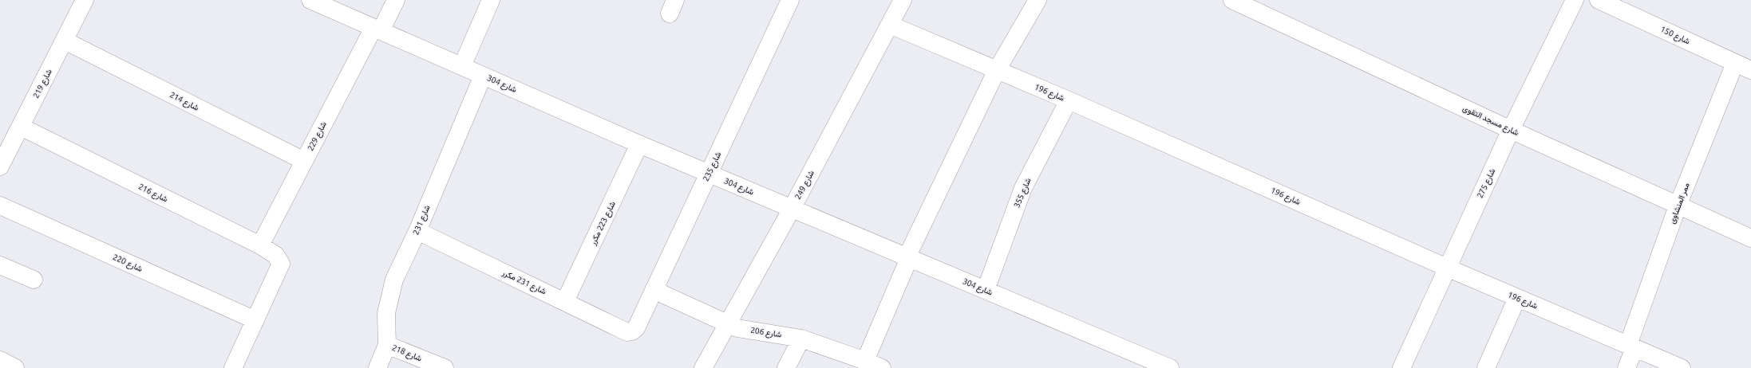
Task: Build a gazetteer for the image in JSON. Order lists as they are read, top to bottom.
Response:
{
  "streets": {
    "street": [
      "شارع 150",
      "شارع 219",
      "شارع 304",
      "شارع 196",
      "شارع 214",
      "شارع مسجد التقوى",
      "شارع 229",
      "شارع 235",
      "شارع 275",
      "شارع 249",
      "شارع 216",
      "شارع 355",
      "ممر المنشاوى",
      "شارع 231",
      "شارع 223 مكرر",
      "شارع 220",
      "شارع 231 مكرر",
      "شارع 206",
      "شارع 218"
    ]
  },
  "crossings": [
    ["شارع 150", "ممر المنشاوى"],
    ["شارع 219", "شارع 214"],
    ["شارع 219", "شارع 216"],
    ["شارع 304", "شارع 229"],
    ["شارع 304", "شارع 235"],
    ["شارع 304", "شارع 249"],
    ["شارع 304", "شارع 355"],
    ["شارع 304", "شارع 231"],
    ["شارع 304", "شارع 223 مكرر"],
    ["شارع 196", "شارع 275"],
    ["شارع 196", "شارع 249"],
    ["شارع 196", "شارع 355"],
    ["شارع 196", "ممر المنشاوى"],
    ["شارع 214", "شارع 229"],
    ["شارع مسجد التقوى", "شارع 275"],
    ["شارع مسجد التقوى", "ممر المنشاوى"],
    ["شارع 229", "شارع 216"],
    ["شارع 235", "شارع 231 مكرر"],
    ["شارع 235", "شارع 206"],
    ["شارع 249", "شارع 206"],
    ["شارع 216", "شارع 220"],
    ["شارع 231", "شارع 231 مكرر"],
    ["شارع 231", "شارع 218"],
    ["شارع 223 مكرر", "شارع 231 مكرر"]
  ]
}
